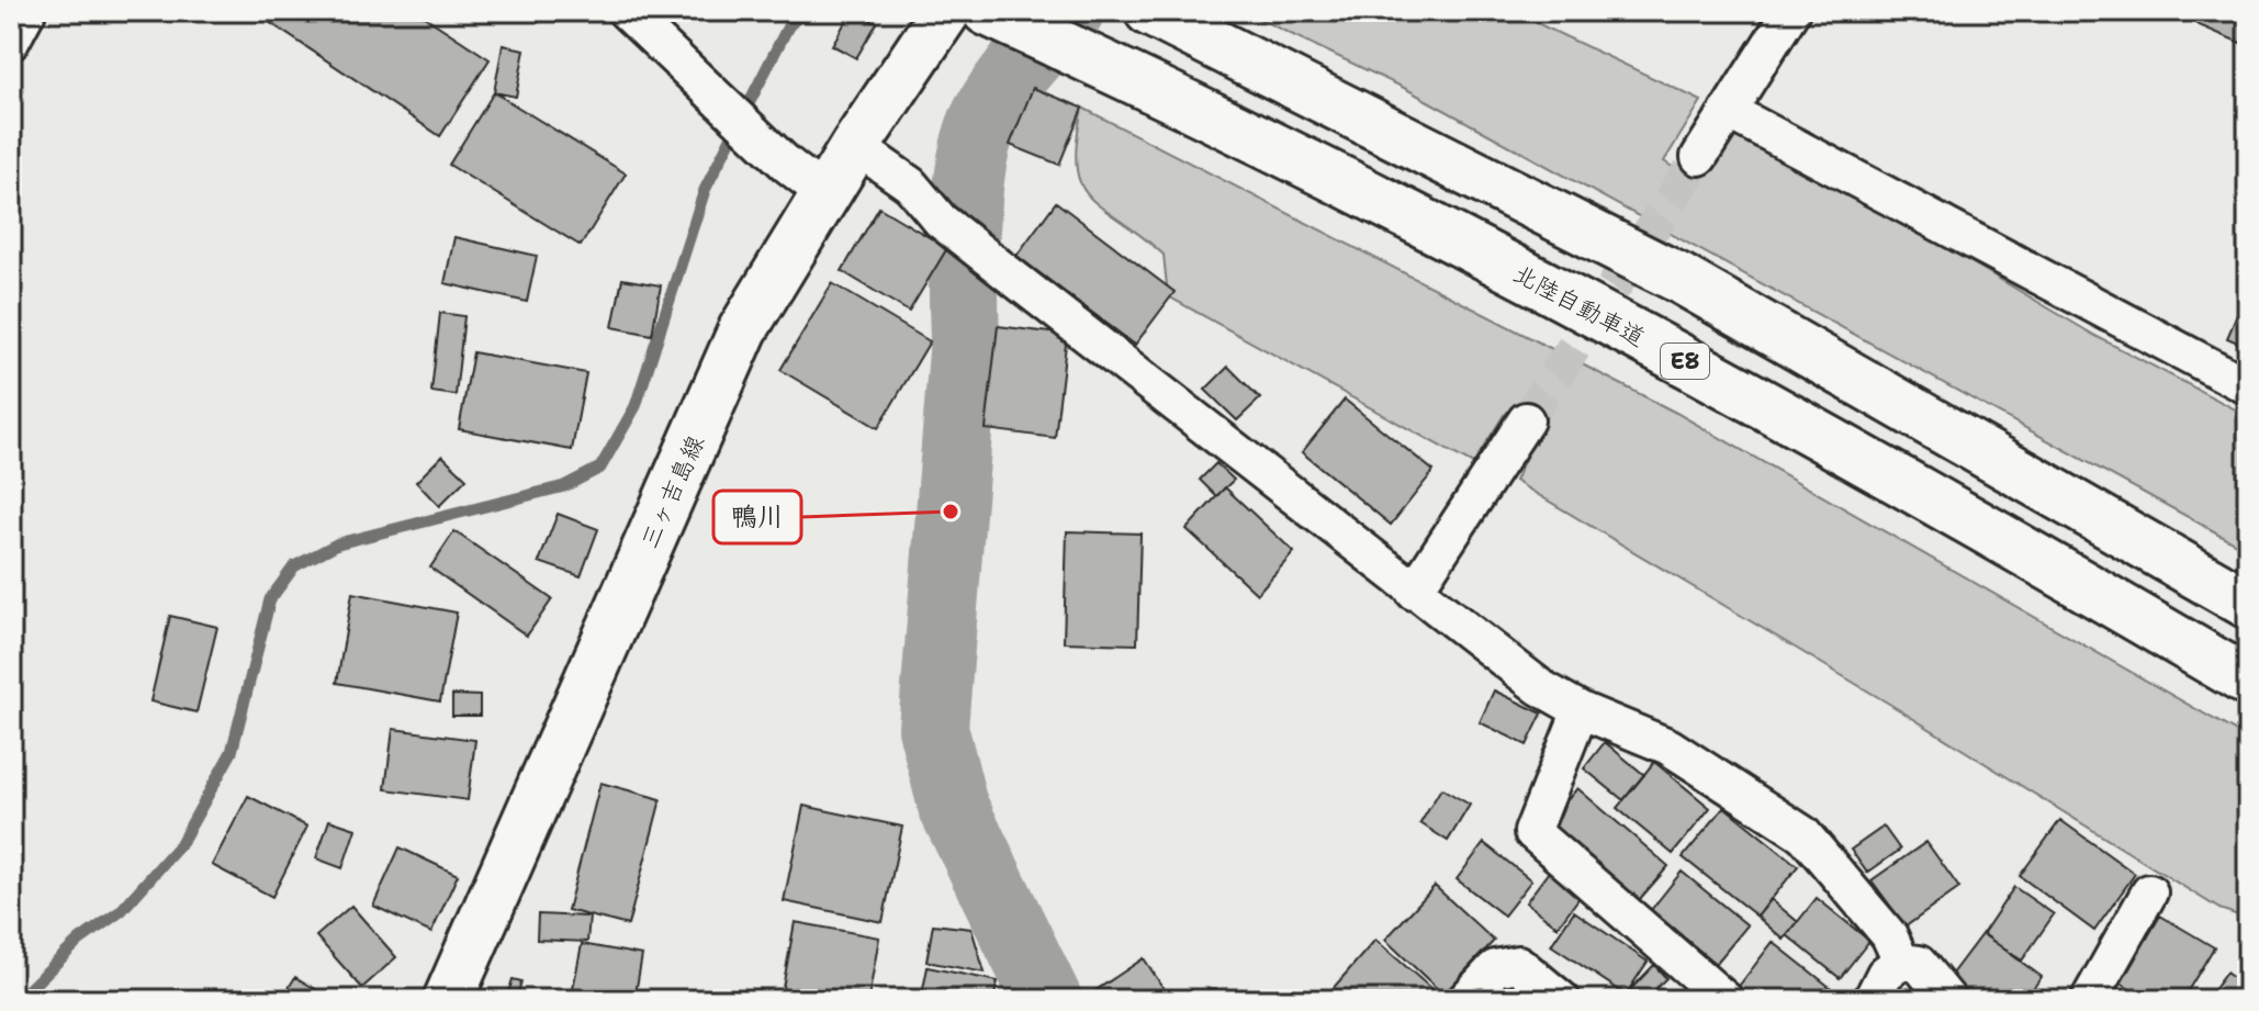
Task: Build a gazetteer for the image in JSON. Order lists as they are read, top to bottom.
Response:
{
  "streets": {
    "main road": ["北陸自動車道", "E8", "三ヶ吉島線"]
  },
  "places": ["鴨川"]
}
